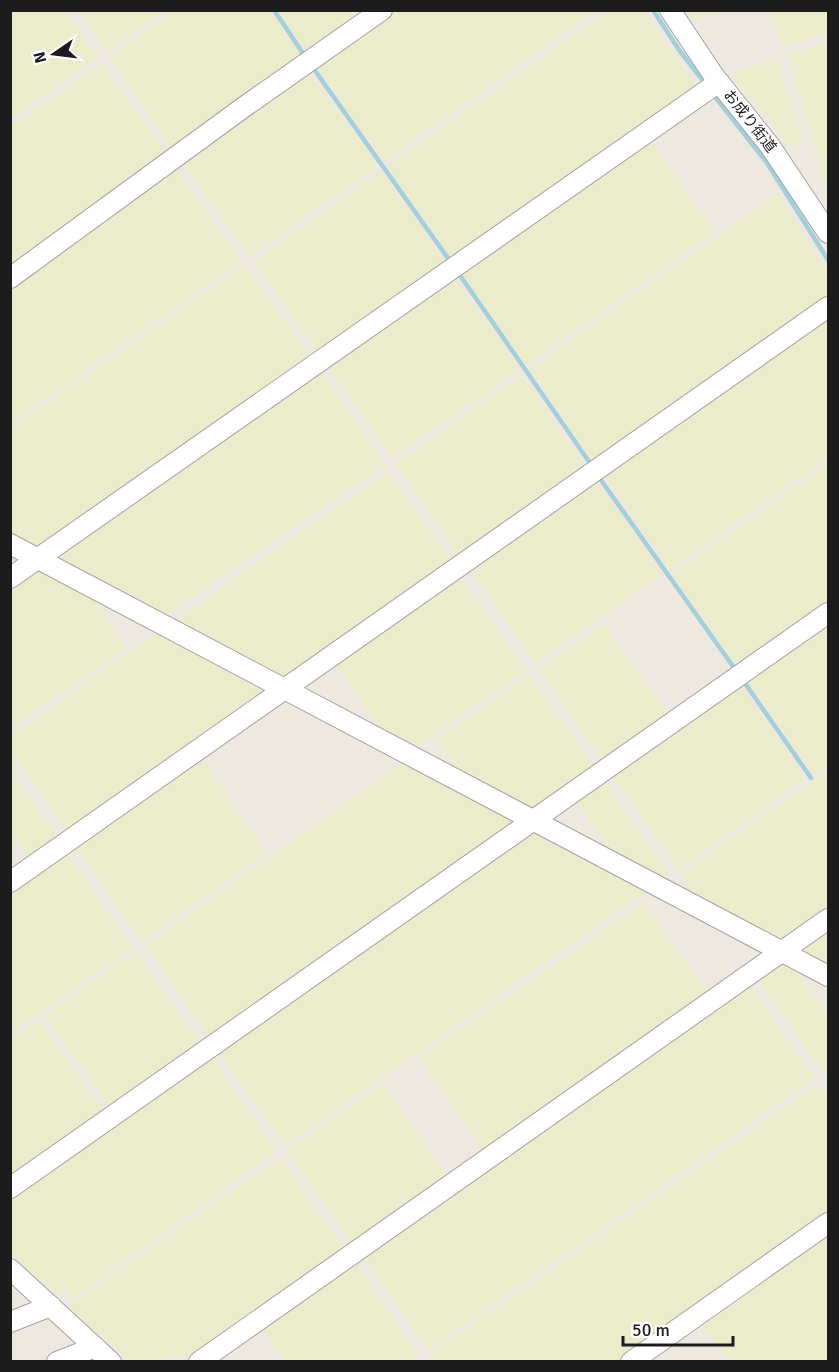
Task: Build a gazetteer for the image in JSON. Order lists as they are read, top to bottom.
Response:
{
  "streets": {
    "street": ["お成り街道"]
  },
  "scale_bar": "50 m",
  "north": "left"
}
